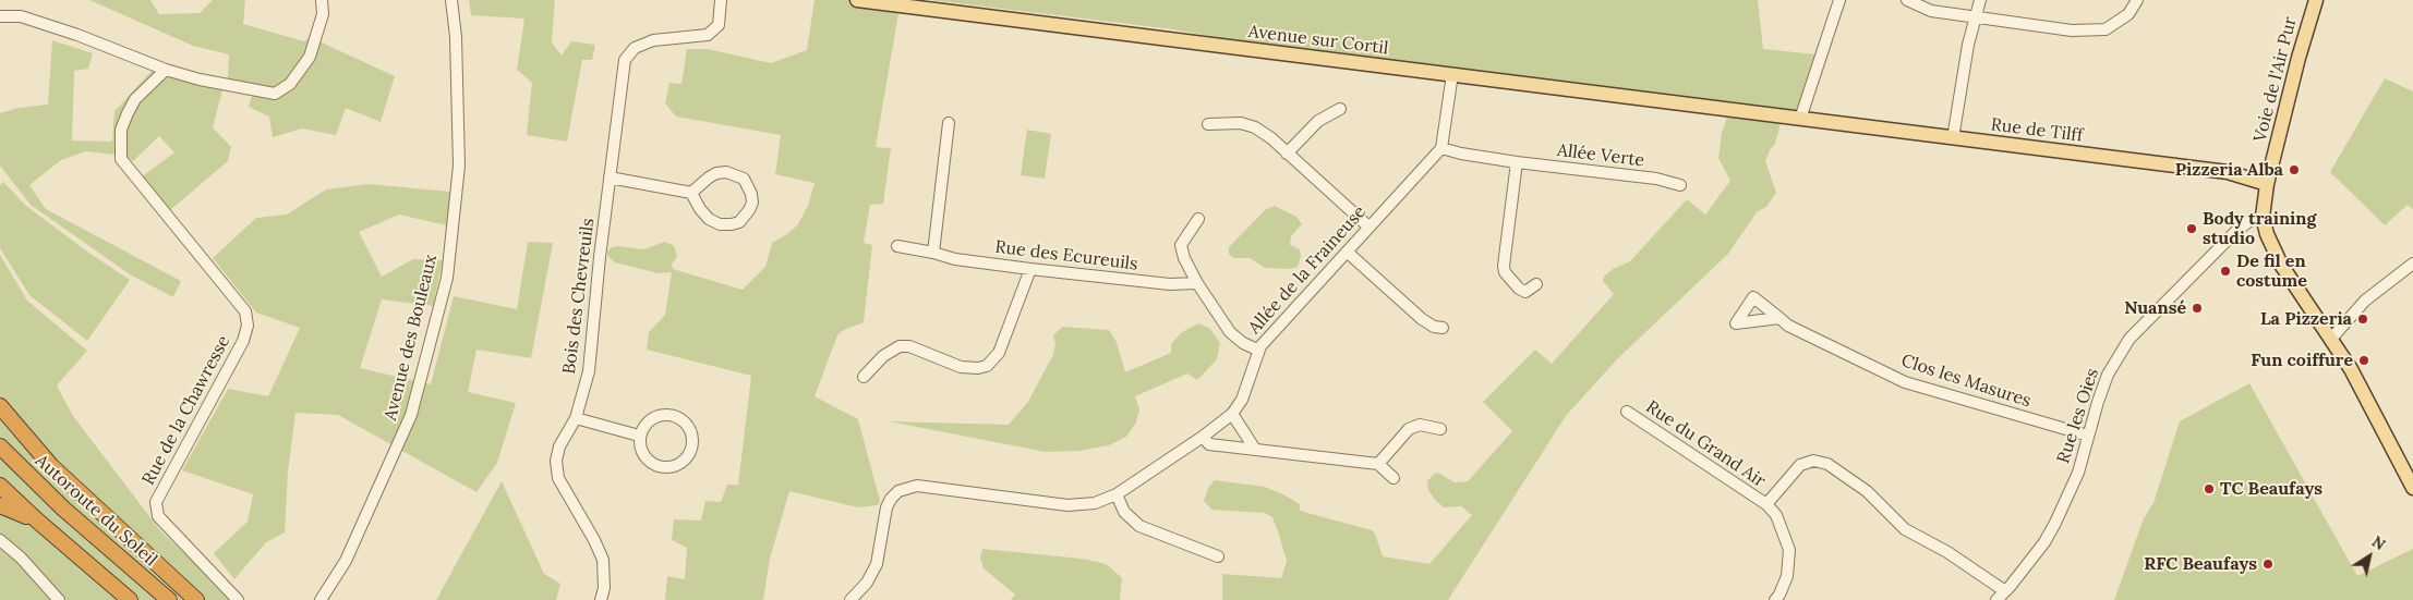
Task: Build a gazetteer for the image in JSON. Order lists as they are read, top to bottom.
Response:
{
  "streets": {
    "highway": ["Autoroute du Soleil"],
    "main road": ["Avenue sur Cortil", "Voie de l'Air Pur", "Rue de Tilff"],
    "street": [
      "Allée Verte",
      "Rue des Ecureuils",
      "Allée de la Fraineuse",
      "Bois des Chevreuils",
      "Avenue des Bouleaux",
      "Clos les Masures",
      "Rue de la Chawresse",
      "Rue les Oies",
      "Rue du Grand Air"
    ]
  },
  "crossings": [
    ["Avenue sur Cortil", "Rue de Tilff"],
    ["Voie de l'Air Pur", "Rue de Tilff"],
    ["Voie de l'Air Pur", "Rue les Oies"],
    ["Allée Verte", "Allée de la Fraineuse"],
    ["Clos les Masures", "Rue les Oies"],
    ["Rue les Oies", "Rue du Grand Air"]
  ],
  "places": [
    "Pizzeria Alba",
    "Body training studio",
    "De fil en costume",
    "Nuansé",
    "La Pizzeria",
    "Fun coiffure",
    "TC Beaufays",
    "RFC Beaufays"
  ],
  "north": "top right"
}
